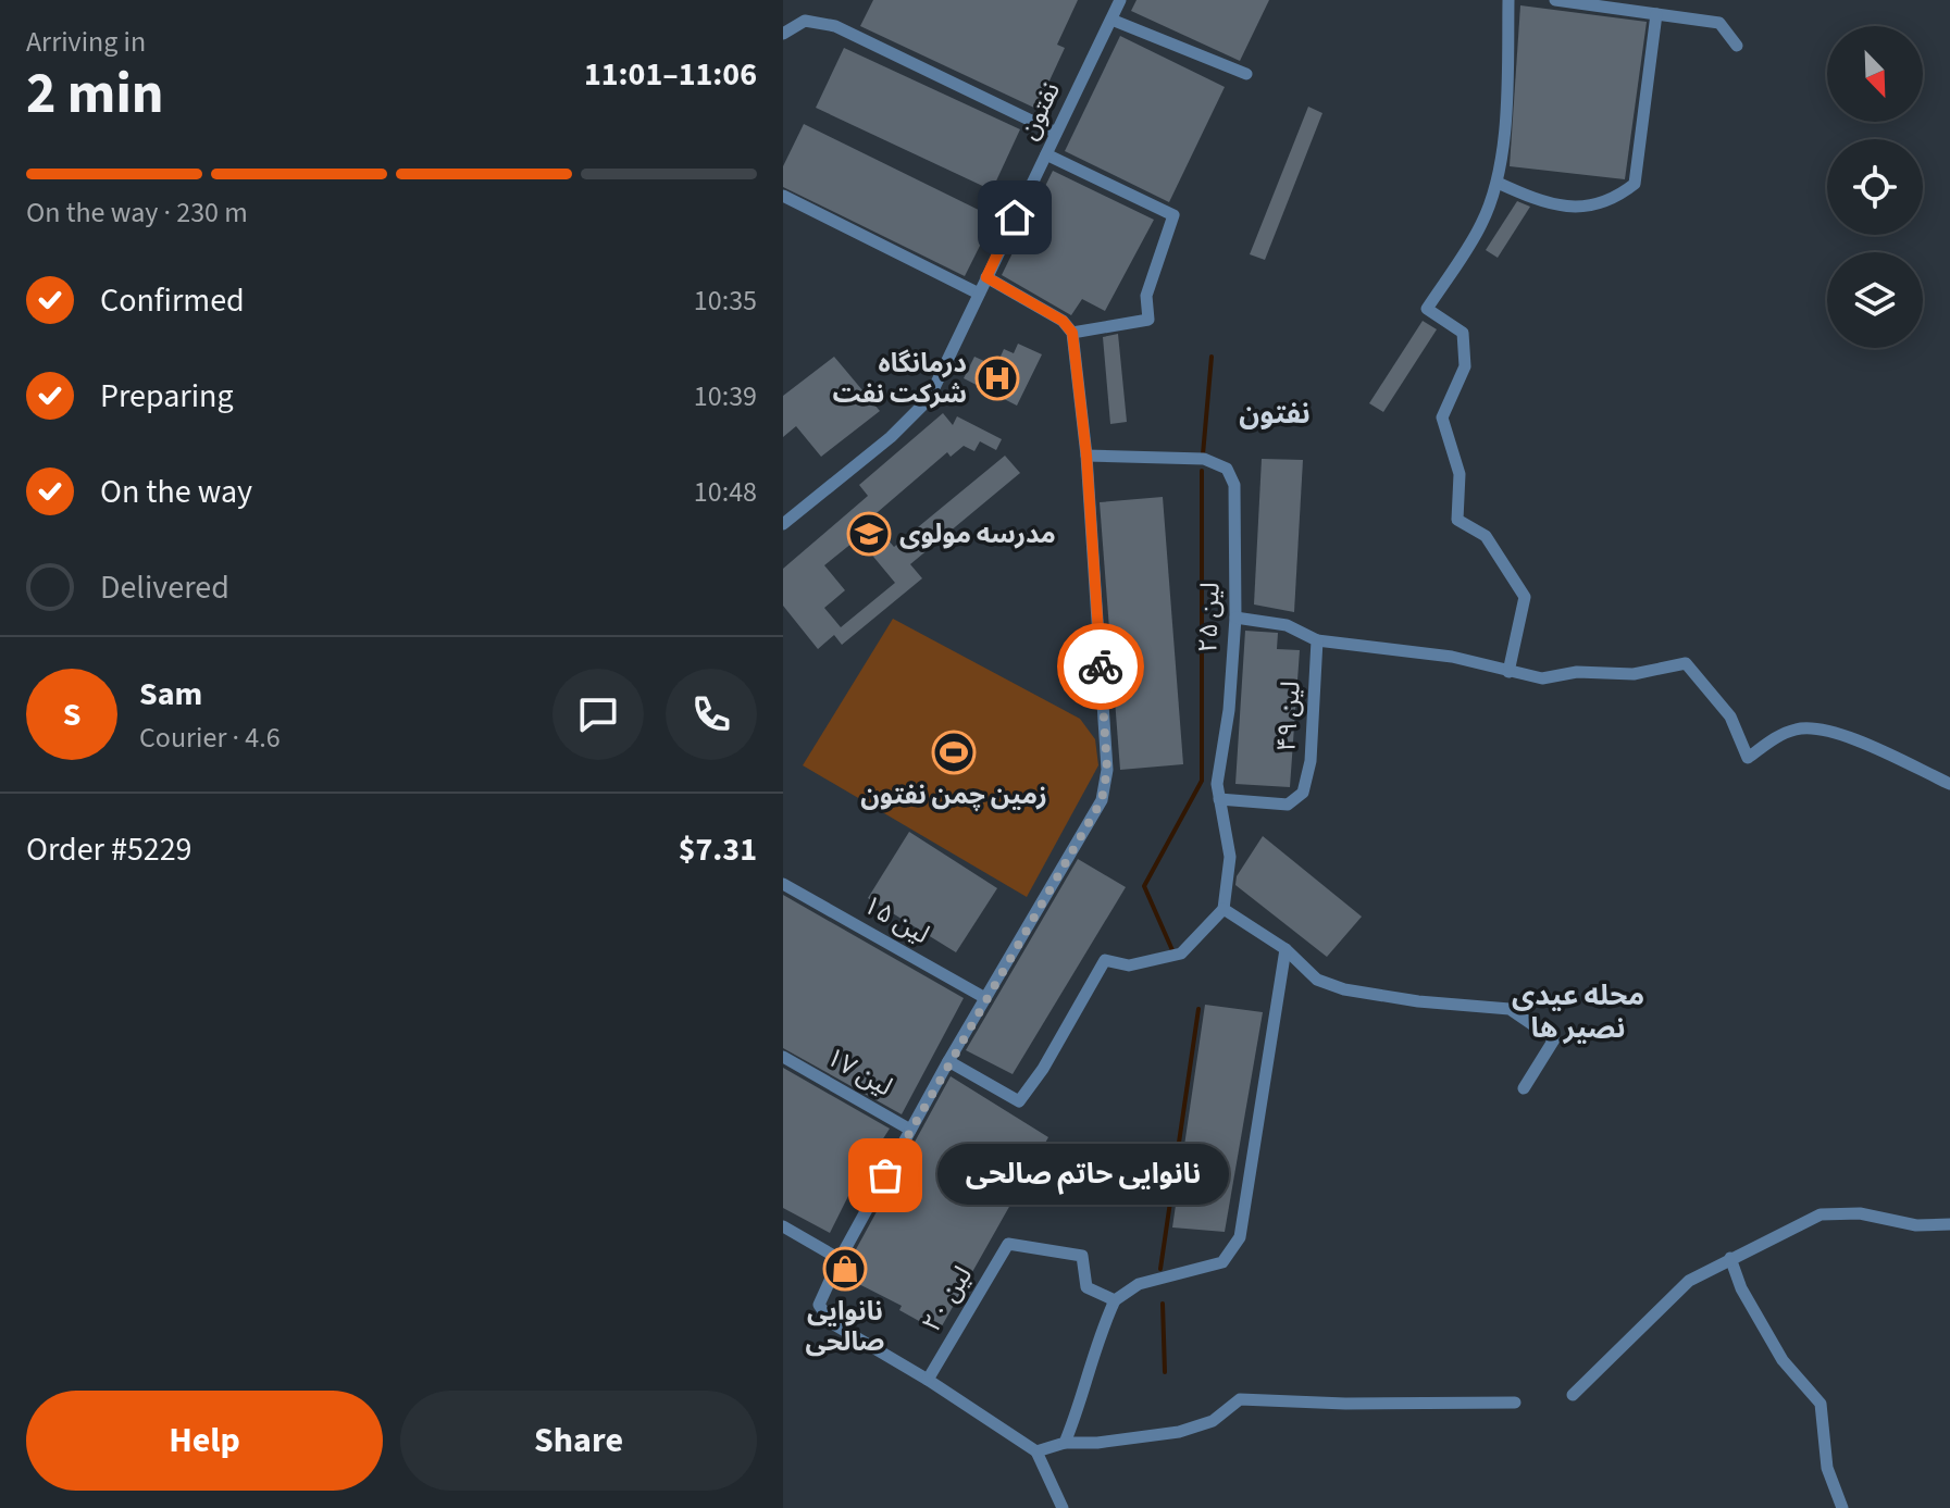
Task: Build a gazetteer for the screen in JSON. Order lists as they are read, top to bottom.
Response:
{
  "streets": {
    "street": [
      "نفتون",
      "لین ۲۵",
      "لین ۴۹",
      "لین ۱۵",
      "لین ۱۷",
      "لین ۲۰"
    ]
  },
  "crossings": [
    ["لین ۲۵", "لین ۴۹"]
  ],
  "districts": ["نفتون", "محله عیدی نصیر ها"],
  "places": {
    "hospital": ["درمانگاه شرکت نفت"],
    "school or university": ["مدرسه مولوی"],
    "sports": ["زمین چمن نفتون"],
    "other": ["نانوایی حاتم صالحی"],
    "shop": ["نانوایی صالحی"]
  },
  "north": "bottom right",
  "page": {
    "heading": ["2 min", "Arriving in", "11:01–11:06"],
    "panel": [
      "Sam",
      "Courier · 4.6",
      "Order #5229",
      "$7.31"
    ],
    "bar": "On the way · 230 m",
    "list": [
      ["Confirmed", "10:35"],
      ["Preparing", "10:39"],
      ["On the way", "10:48"],
      "Delivered"
    ],
    "round": "S",
    "bubble": "نانوایی حاتم صالحی",
    "buttons": ["Help", "Share"]
  }
}
